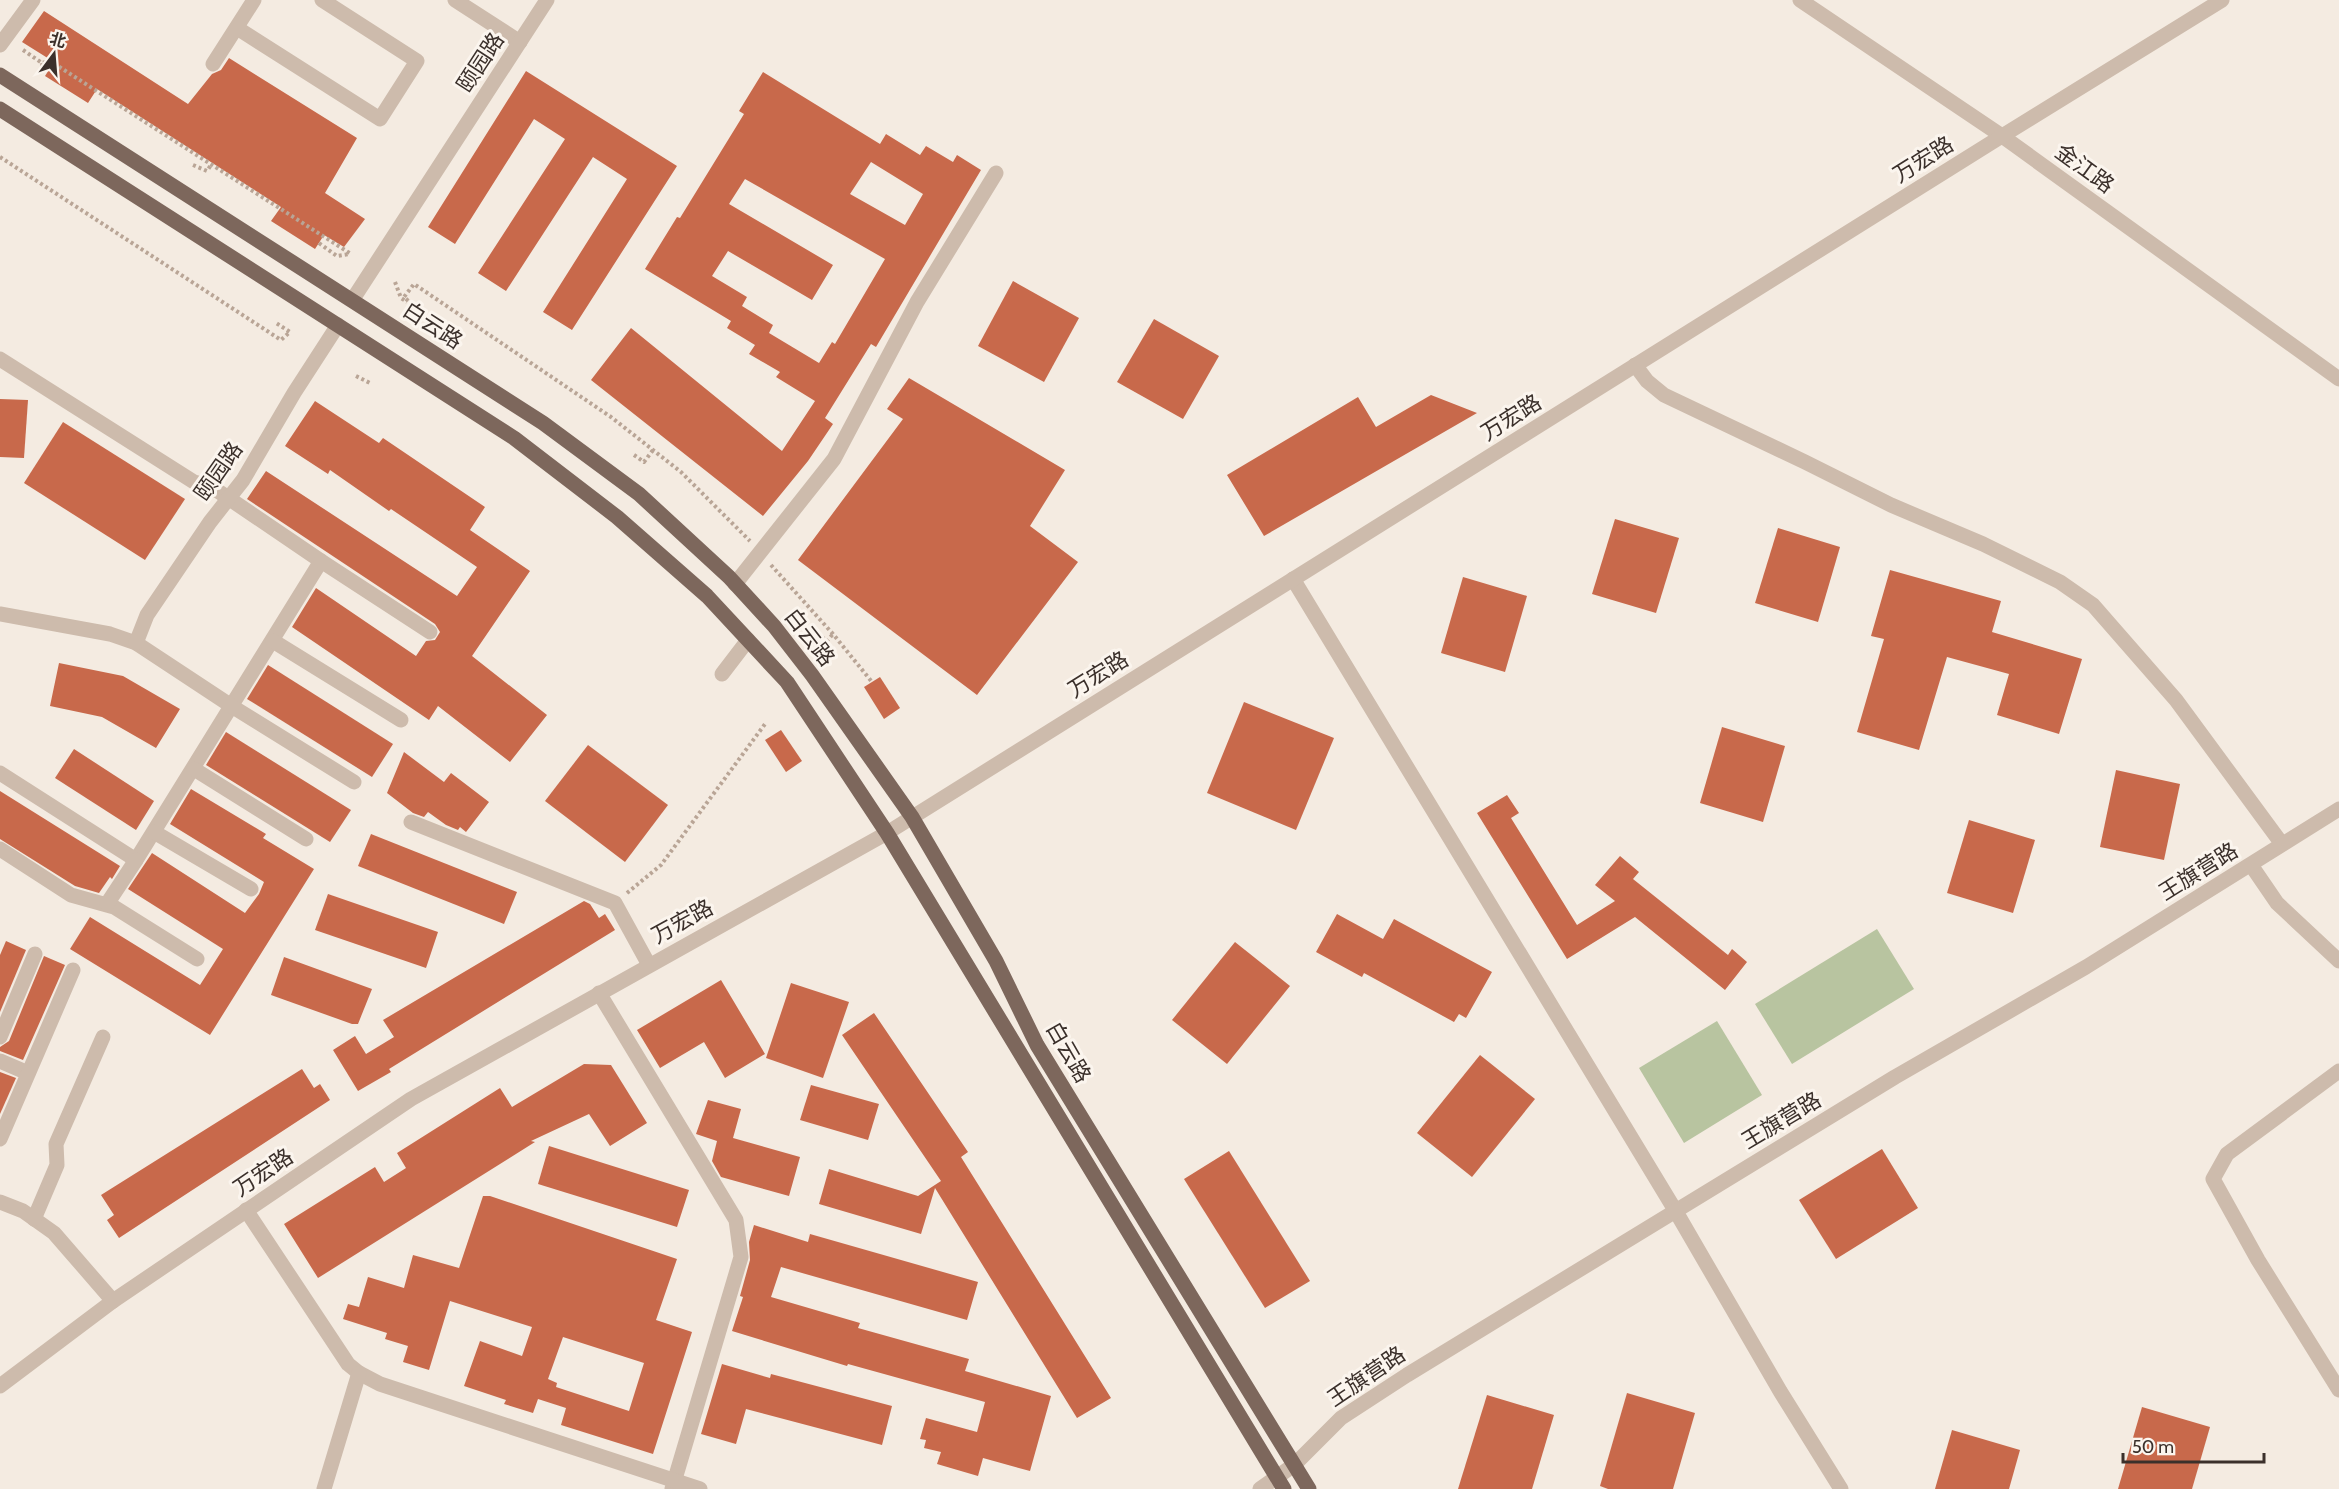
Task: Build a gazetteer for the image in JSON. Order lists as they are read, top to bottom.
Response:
{
  "streets": {
    "main road": ["白云路"],
    "street": [
      "颐园路",
      "万宏路",
      "金江路",
      "王旗营路"
    ]
  },
  "crossings": [
    ["颐园路", "白云路"],
    ["万宏路", "金江路"],
    ["万宏路", "白云路"],
    ["白云路", "王旗营路"]
  ],
  "scale_bar": "50 m",
  "north": "top"
}
